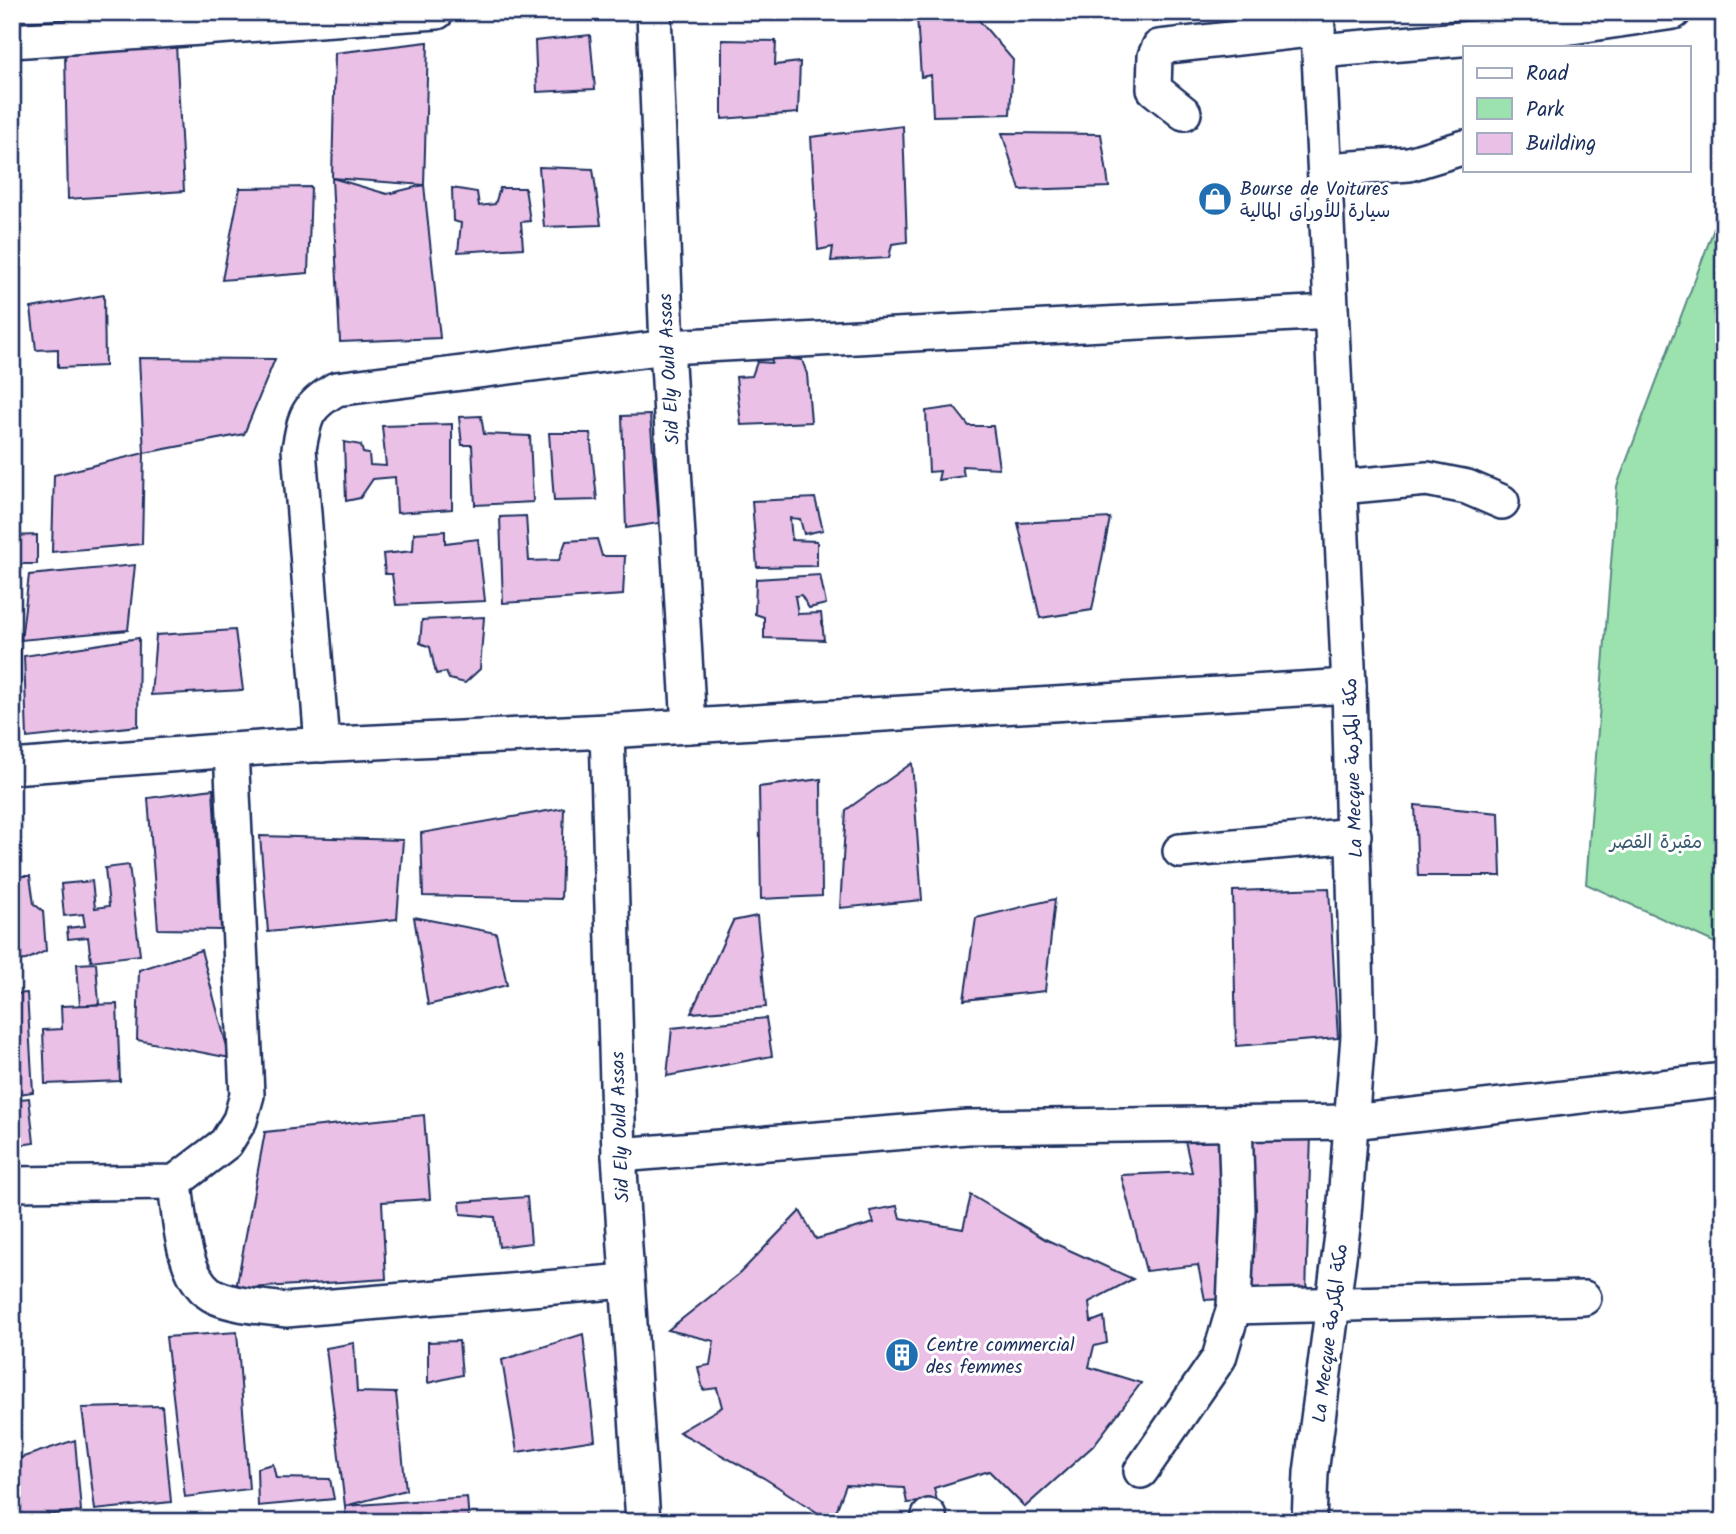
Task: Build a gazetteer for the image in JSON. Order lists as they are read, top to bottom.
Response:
{
  "streets": {
    "street": ["Sid Ely Ould Assas", "La Mecque مكة المكرمة"]
  },
  "parks": ["مقبرة القصر"],
  "places": {
    "shop": ["Bourse de Voitures سيارة للأوراق المالية"],
    "building": ["Centre commercial des femmes"]
  },
  "legend": ["Road", "Park", "Building"]
}
